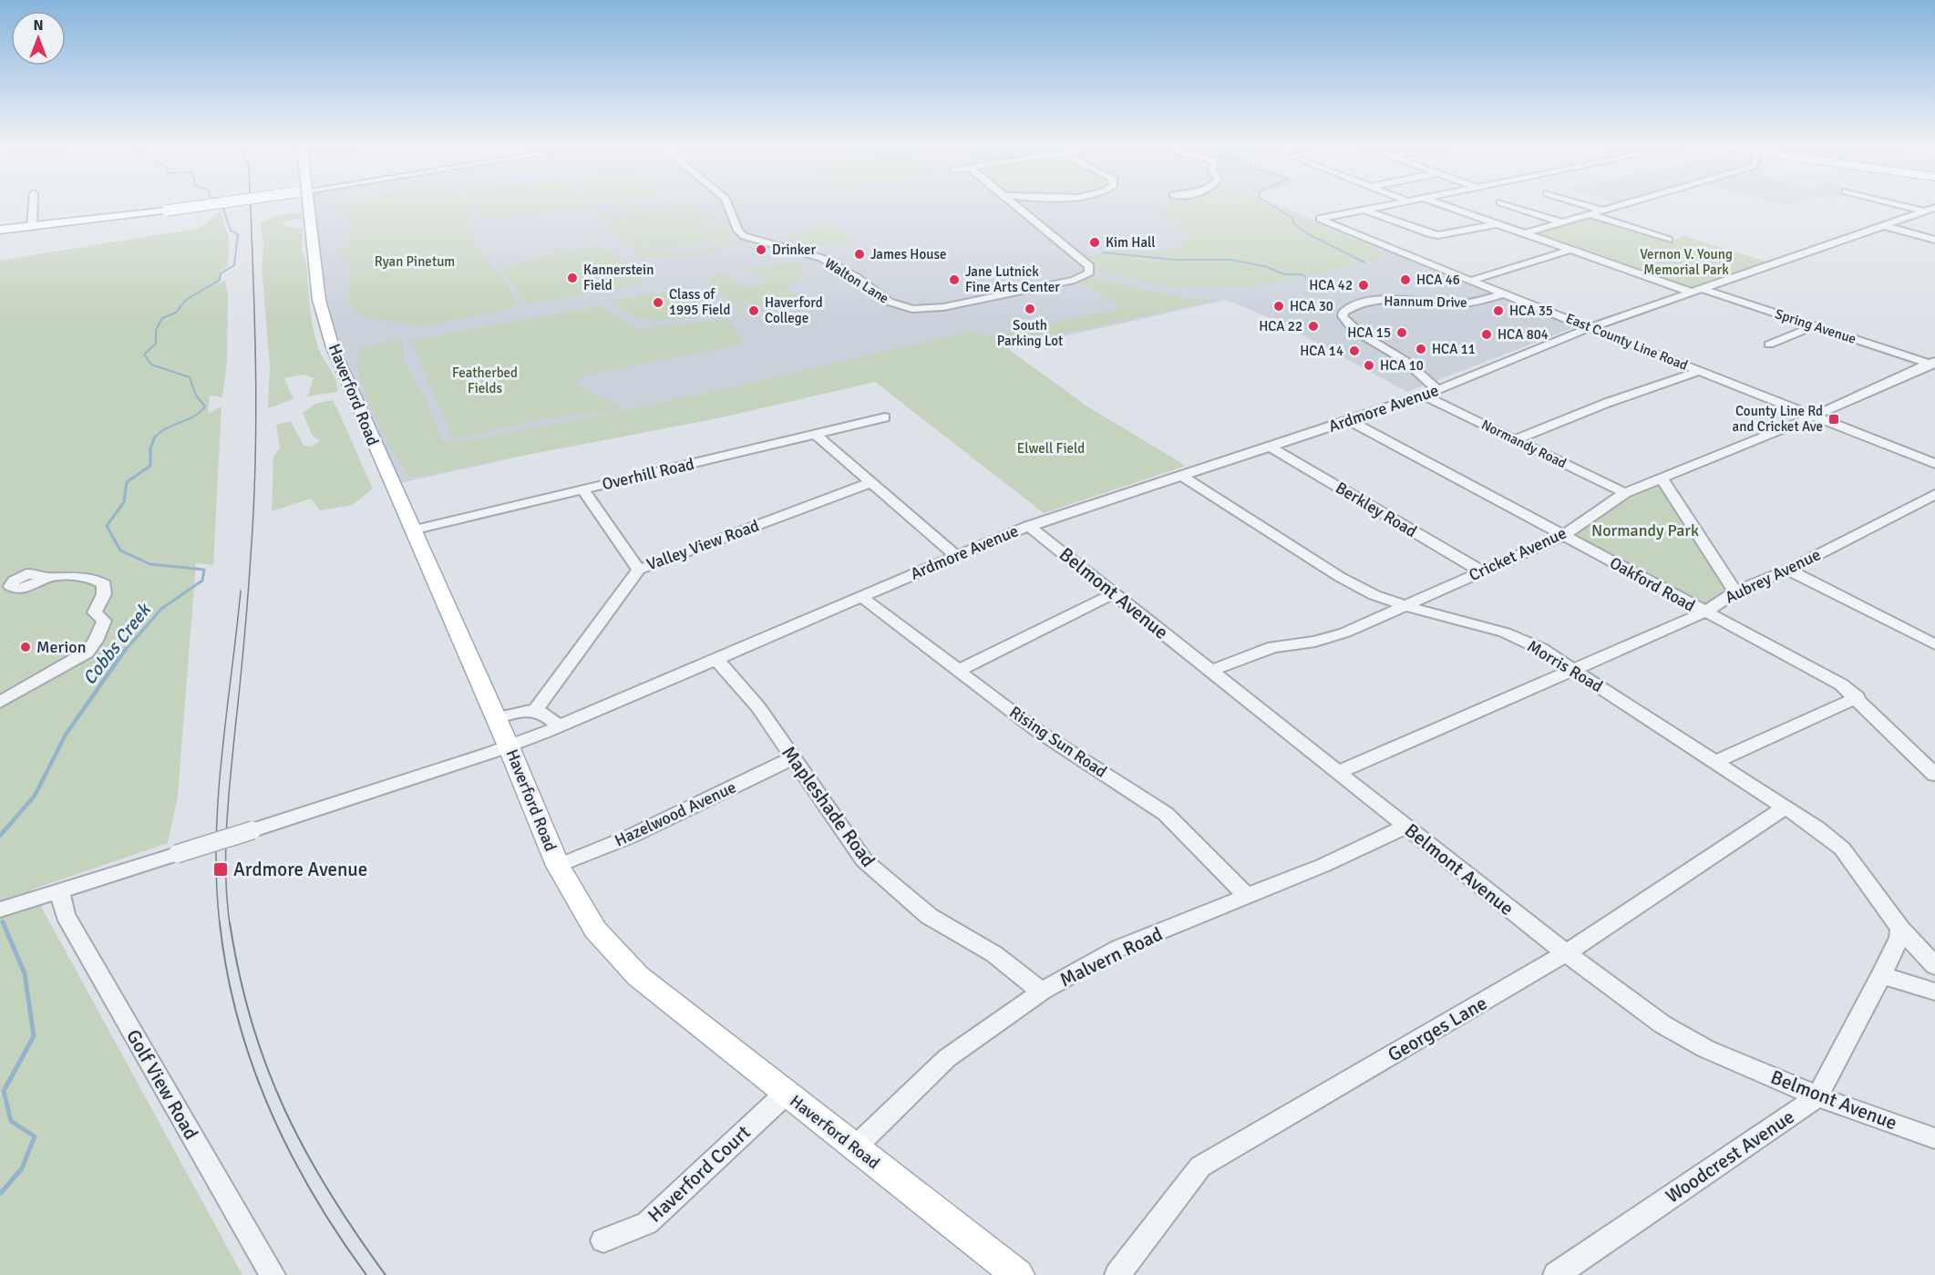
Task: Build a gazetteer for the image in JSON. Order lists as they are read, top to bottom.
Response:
{
  "streets": {
    "main road": ["Haverford Road"],
    "street": [
      "Walton Lane",
      "Hannum Drive",
      "Spring Avenue",
      "East County Line Road",
      "Ardmore Avenue",
      "Normandy Road",
      "Overhill Road",
      "Berkley Road",
      "Valley View Road",
      "Cricket Avenue",
      "Aubrey Avenue",
      "Oakford Road",
      "Belmont Avenue",
      "Morris Road",
      "Rising Sun Road",
      "Mapleshade Road",
      "Hazelwood Avenue",
      "Malvern Road",
      "Georges Lane",
      "Golf View Road",
      "Woodcrest Avenue",
      "Haverford Court"
    ]
  },
  "crossings": [
    ["Hannum Drive", "East County Line Road"],
    ["Hannum Drive", "Ardmore Avenue"],
    ["Spring Avenue", "Ardmore Avenue"],
    ["Spring Avenue", "Cricket Avenue"],
    ["East County Line Road", "Ardmore Avenue"],
    ["East County Line Road", "Cricket Avenue"],
    ["Haverford Road", "Ardmore Avenue"],
    ["Haverford Road", "Overhill Road"],
    ["Haverford Road", "Hazelwood Avenue"],
    ["Haverford Road", "Malvern Road"],
    ["Haverford Road", "Haverford Court"],
    ["Ardmore Avenue", "Normandy Road"],
    ["Ardmore Avenue", "Berkley Road"],
    ["Ardmore Avenue", "Oakford Road"],
    ["Ardmore Avenue", "Belmont Avenue"],
    ["Ardmore Avenue", "Morris Road"],
    ["Ardmore Avenue", "Rising Sun Road"],
    ["Ardmore Avenue", "Mapleshade Road"],
    ["Ardmore Avenue", "Golf View Road"],
    ["Normandy Road", "Cricket Avenue"],
    ["Berkley Road", "Cricket Avenue"],
    ["Cricket Avenue", "Oakford Road"],
    ["Cricket Avenue", "Belmont Avenue"],
    ["Cricket Avenue", "Morris Road"],
    ["Aubrey Avenue", "Oakford Road"],
    ["Aubrey Avenue", "Belmont Avenue"],
    ["Aubrey Avenue", "Morris Road"],
    ["Belmont Avenue", "Malvern Road"],
    ["Belmont Avenue", "Georges Lane"],
    ["Belmont Avenue", "Woodcrest Avenue"],
    ["Morris Road", "Georges Lane"],
    ["Rising Sun Road", "Malvern Road"],
    ["Mapleshade Road", "Hazelwood Avenue"],
    ["Mapleshade Road", "Malvern Road"]
  ],
  "water": ["Cobbs Creek"],
  "parks": [
    "Vernon V. Young Memorial Park",
    "Ryan Pinetum",
    "Featherbed Fields",
    "Elwell Field",
    "Normandy Park"
  ],
  "places": {
    "other": [
      "Kim Hall",
      "Drinker",
      "James House",
      "Kannerstein Field",
      "Jane Lutnick Fine Arts Center",
      "HCA 46",
      "HCA 42",
      "Class of 1995 Field",
      "HCA 30",
      "South Parking Lot",
      "Haverford College",
      "HCA 35",
      "HCA 22",
      "HCA 15",
      "HCA 804",
      "HCA 11",
      "HCA 14",
      "HCA 10",
      "Merion"
    ],
    "transit": ["County Line Rd and Cricket Ave", "Ardmore Avenue"]
  },
  "north": "top"
}
